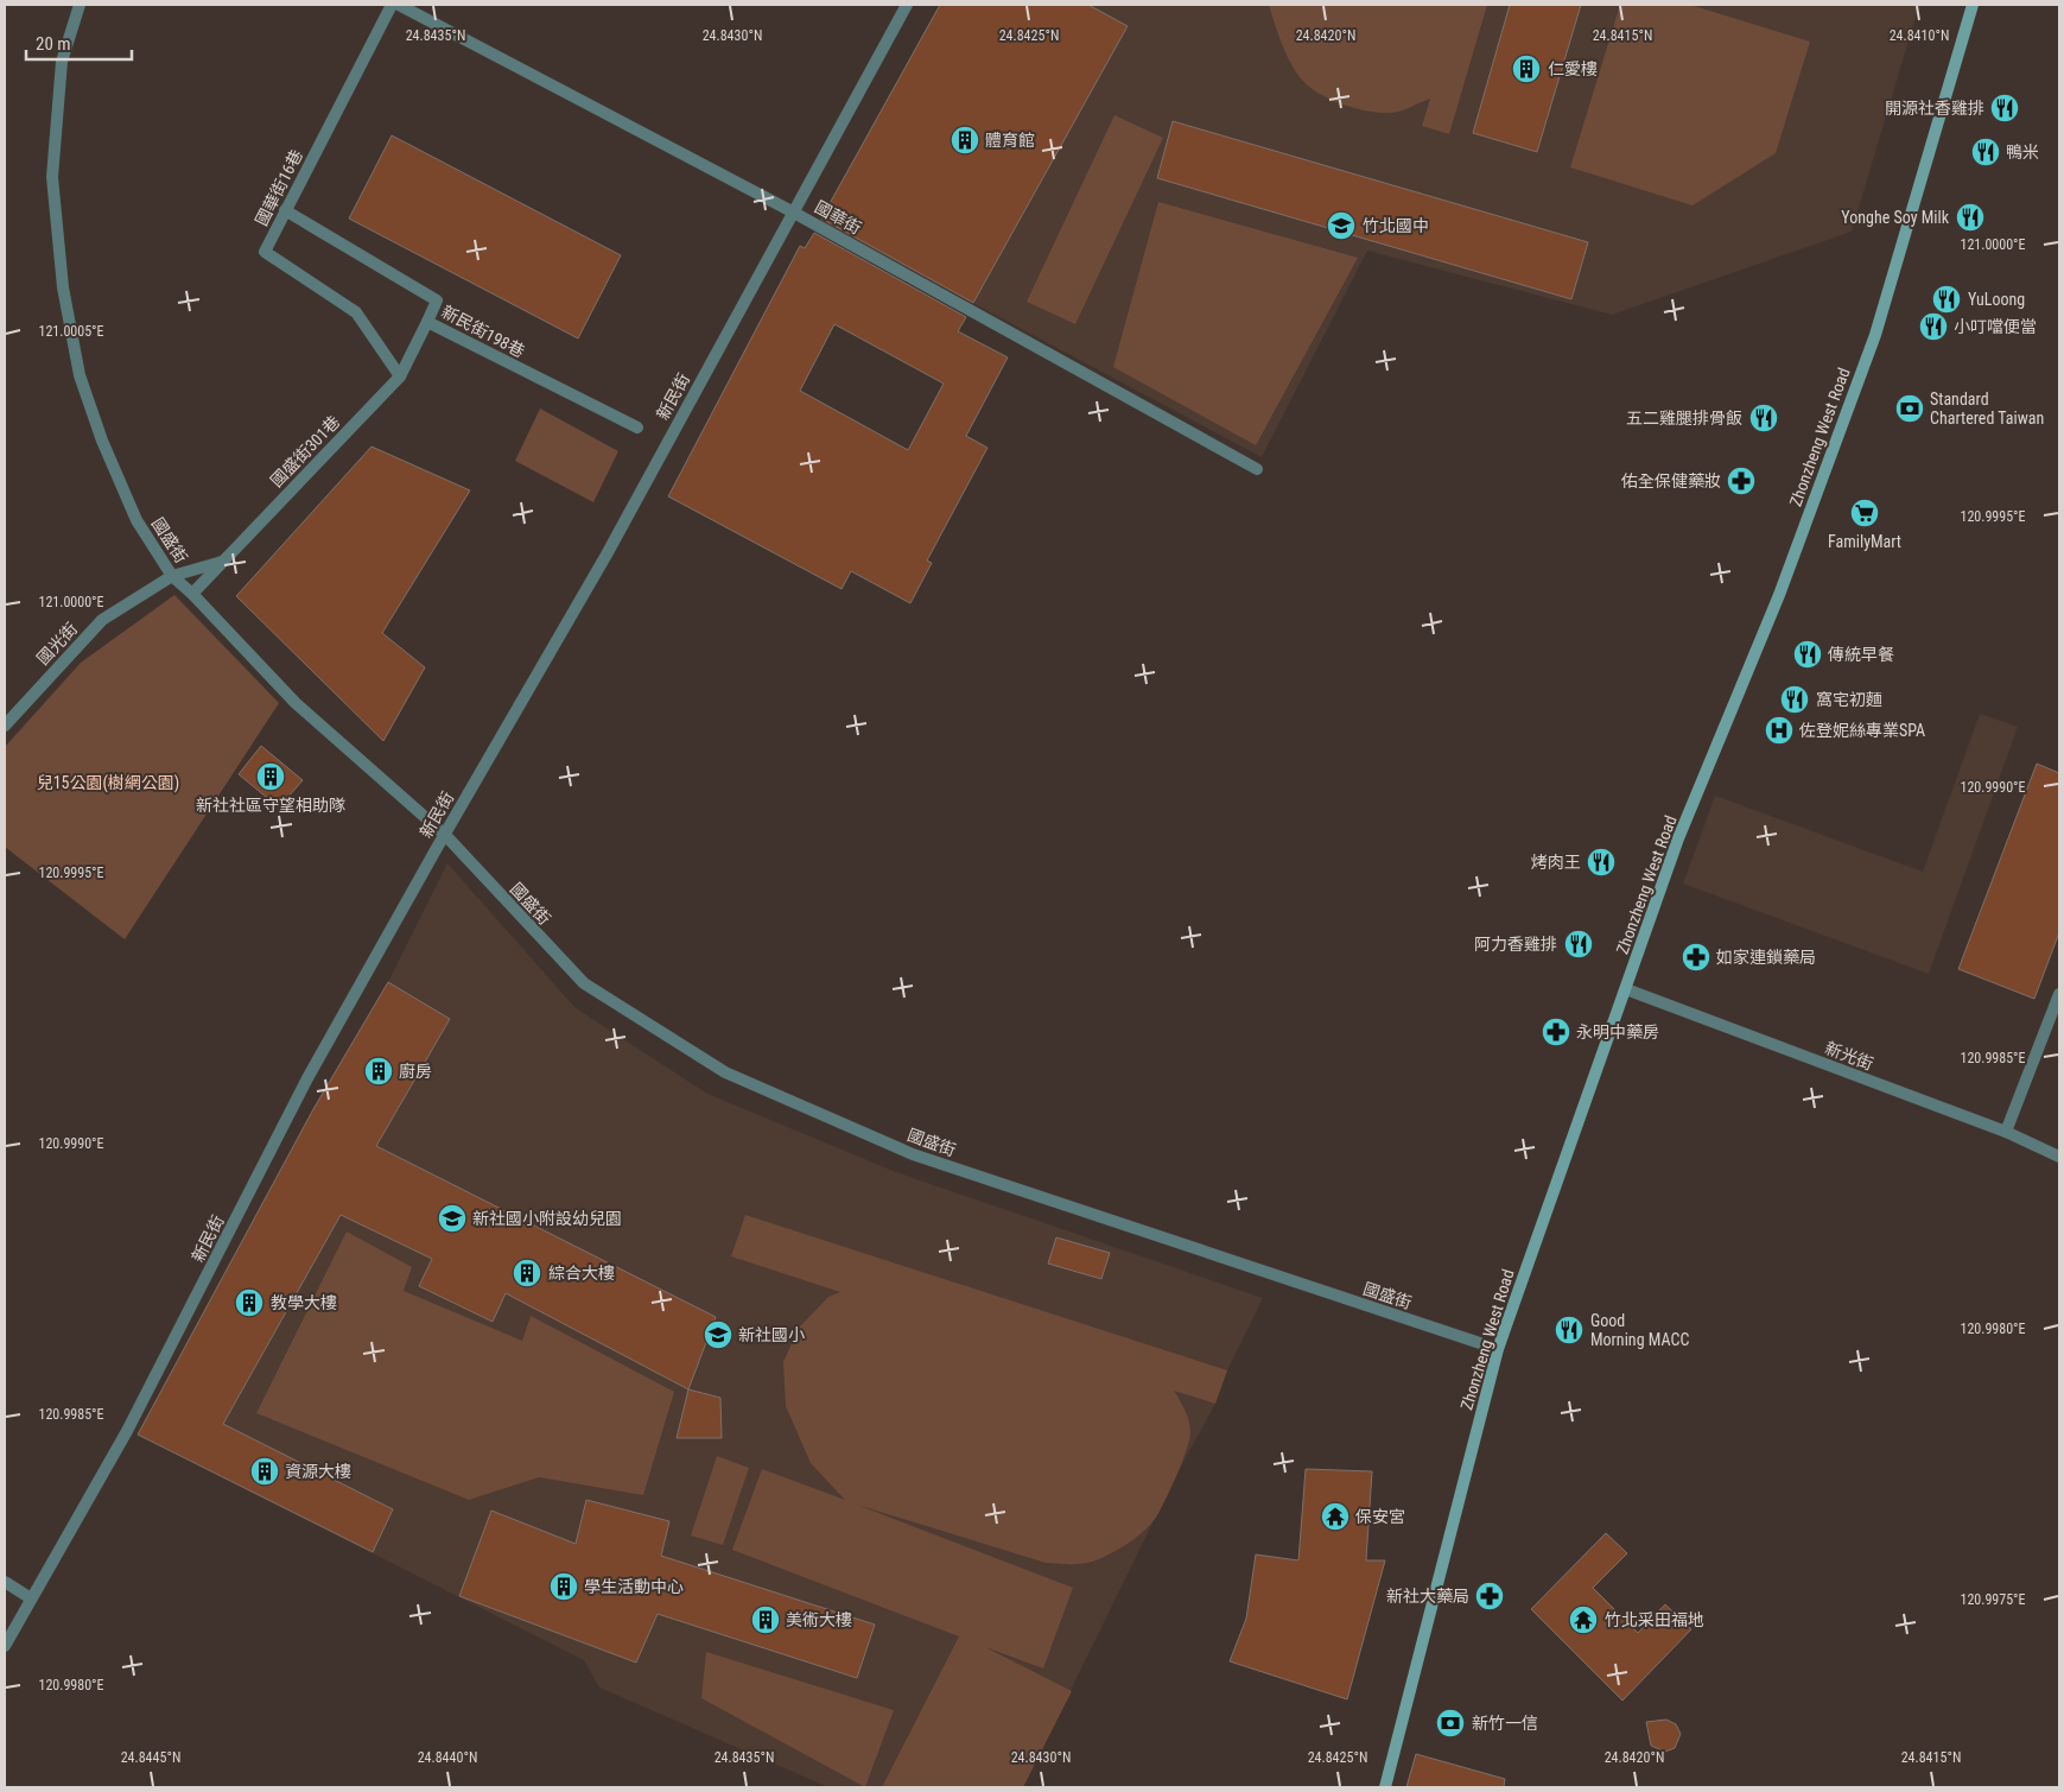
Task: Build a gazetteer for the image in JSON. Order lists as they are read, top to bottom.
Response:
{
  "streets": {
    "main road": ["Zhonzheng West Road"],
    "street": [
      "國華街16巷",
      "國華街",
      "新民街198巷",
      "新民街",
      "國盛街301巷",
      "國盛街",
      "國光街",
      "新光街"
    ]
  },
  "crossings": [
    ["國華街16巷", "新民街198巷"],
    ["國華街16巷", "國盛街301巷"],
    ["國華街", "新民街"],
    ["新民街198巷", "國盛街301巷"],
    ["新民街", "國盛街"],
    ["Zhonzheng West Road", "國盛街"],
    ["Zhonzheng West Road", "新光街"],
    ["國盛街301巷", "國盛街"],
    ["國盛街301巷", "國光街"],
    ["國盛街", "國光街"]
  ],
  "parks": ["兒15公園(樹網公園)"],
  "places": {
    "building": [
      "仁愛樓",
      "體育館",
      "新社社區守望相助隊",
      "廚房",
      "綜合大樓",
      "教學大樓",
      "資源大樓",
      "學生活動中心",
      "美術大樓"
    ],
    "restaurant": [
      "開源社香雞排",
      "鴨米",
      "Yonghe Soy Milk",
      "YuLoong",
      "小叮噹便當",
      "五二雞腿排骨飯",
      "傳統早餐",
      "窩宅初麵",
      "烤肉王",
      "阿力香雞排",
      "Good Morning MACC"
    ],
    "school or university": ["竹北國中", "新社國小附設幼兒園", "新社國小"],
    "bank": ["Standard Chartered Taiwan", "新竹一信"],
    "pharmacy": [
      "佑全保健藥妝",
      "如家連鎖藥局",
      "永明中藥房",
      "新社大藥局"
    ],
    "supermarket": ["FamilyMart"],
    "hospital": ["佐登妮絲專業SPA"],
    "temple": ["保安宮", "竹北采田福地"]
  },
  "scale_bar": "20 m",
  "coordinates": [
    "24.8430°N",
    "24.8425°N",
    "24.8420°N",
    "24.8415°N",
    "24.8410°N",
    "24.8435°N",
    "121.0000°E",
    "121.0005°E",
    "120.9995°E",
    "120.9990°E",
    "120.9985°E",
    "120.9980°E",
    "120.9975°E",
    "24.8445°N",
    "24.8440°N"
  ]
}
